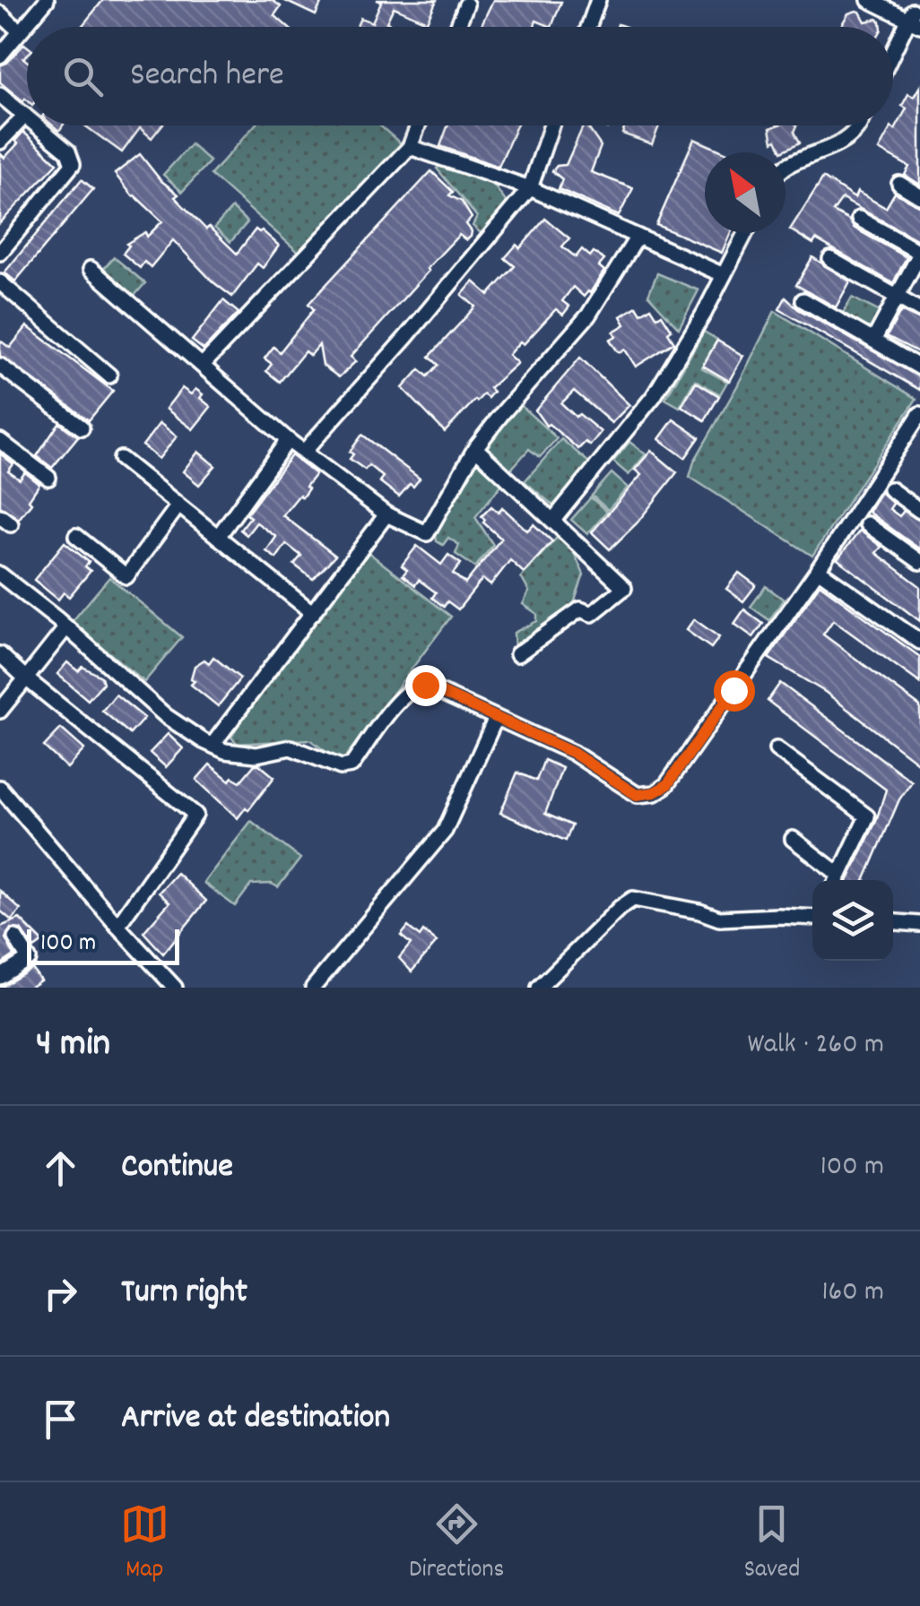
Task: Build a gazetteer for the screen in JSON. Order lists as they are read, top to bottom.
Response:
{
  "scale_bar": "100 m",
  "north": "top left",
  "page": {
    "search": "Search here",
    "scale": "100 m",
    "heading": ["4 min", "Walk · 260 m"],
    "list": [
      ["Continue", "100 m"],
      ["Turn right", "160 m"],
      "Arrive at destination"
    ],
    "nav": ["Map", "Directions", "Saved"]
  }
}
